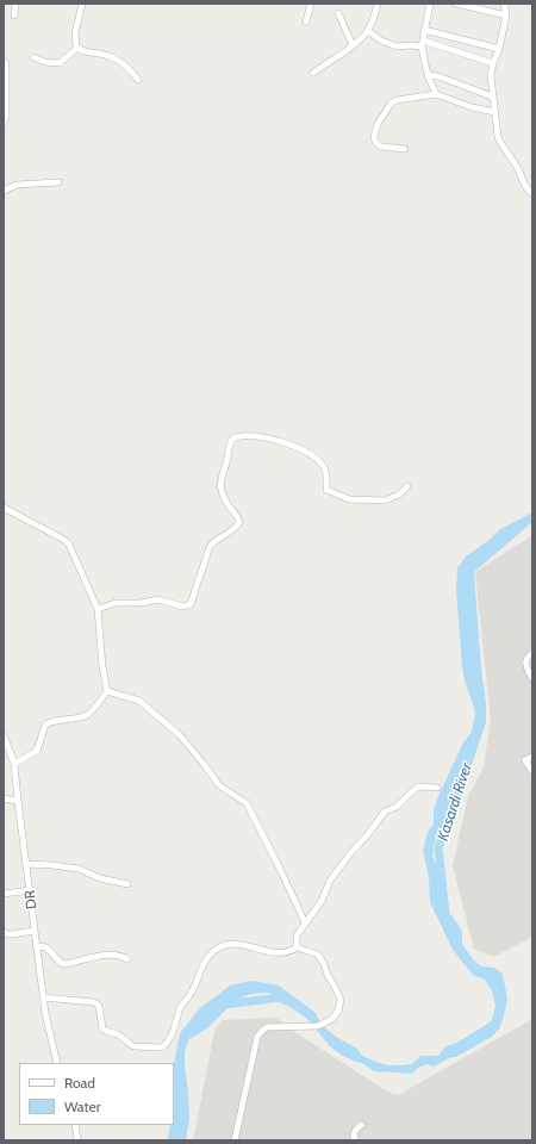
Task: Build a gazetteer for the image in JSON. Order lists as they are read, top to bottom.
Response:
{
  "streets": {
    "street": ["DR"]
  },
  "water": ["Kasardi River"],
  "legend": ["Road", "Water"]
}
